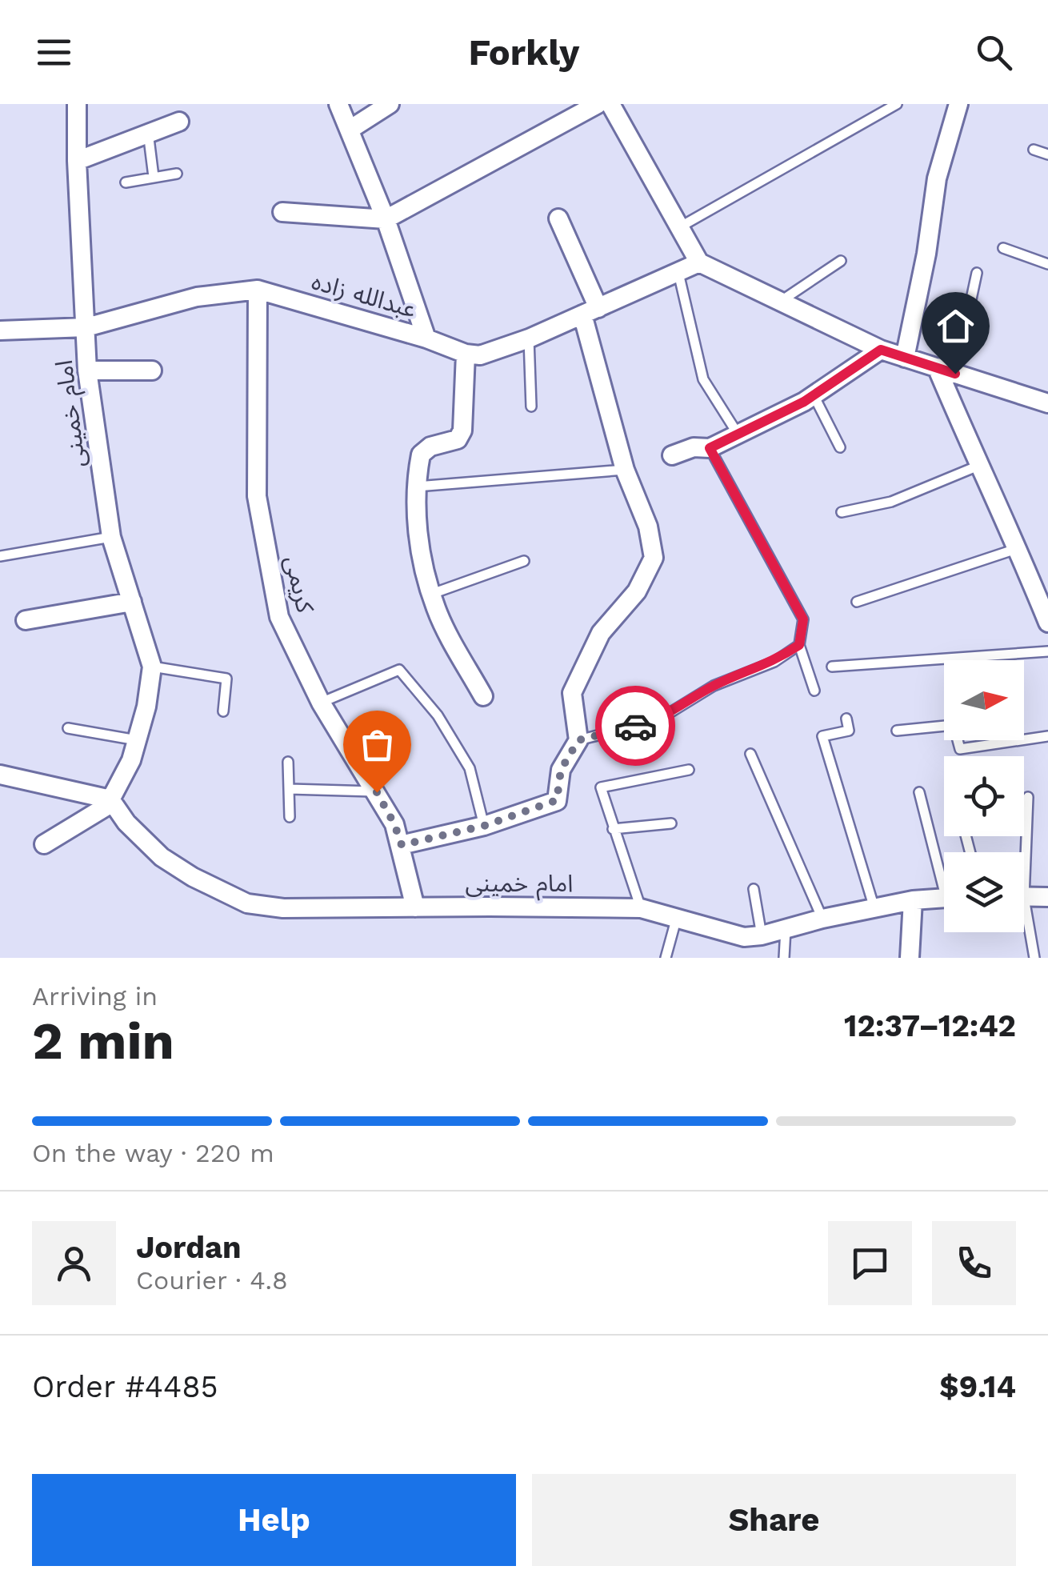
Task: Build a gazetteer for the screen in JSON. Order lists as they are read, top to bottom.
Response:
{
  "streets": {
    "street": ["عبدالله زاده", "امام خمینی", "کریمی"]
  },
  "crossings": [
    ["عبدالله زاده", "امام خمینی"],
    ["عبدالله زاده", "کریمی"],
    ["امام خمینی", "کریمی"]
  ],
  "north": "right",
  "page": {
    "header": "Forkly",
    "heading": ["2 min", "Arriving in", "12:37–12:42"],
    "panel": [
      "Jordan",
      "Courier · 4.8",
      "Order #4485",
      "$9.14"
    ],
    "bar": "On the way · 220 m",
    "buttons": ["Help", "Share"]
  }
}
